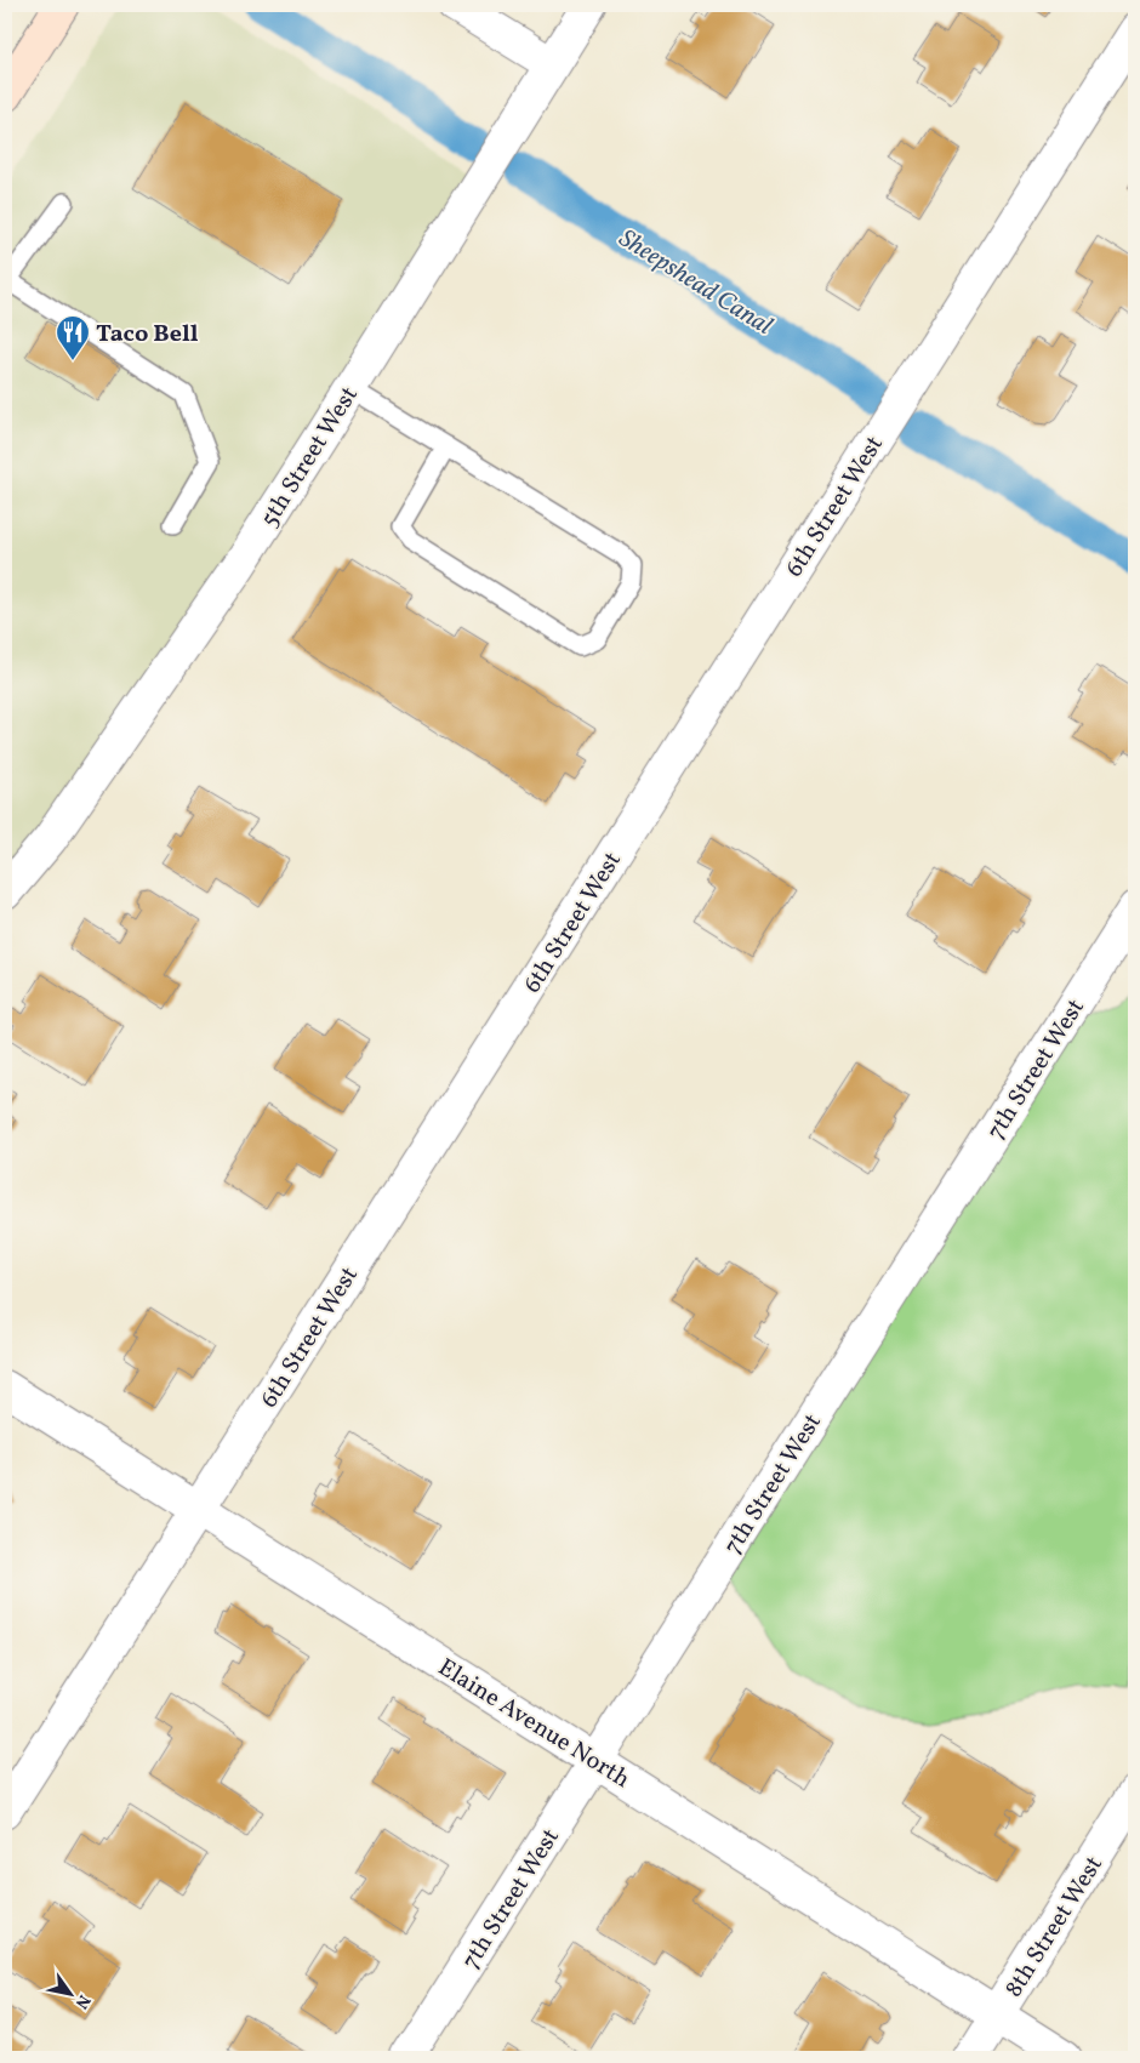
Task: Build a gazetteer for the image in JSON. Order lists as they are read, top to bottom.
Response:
{
  "streets": {
    "street": [
      "5th Street West",
      "6th Street West",
      "7th Street West",
      "Elaine Avenue North",
      "8th Street West"
    ]
  },
  "crossings": [
    ["6th Street West", "Elaine Avenue North"],
    ["7th Street West", "Elaine Avenue North"],
    ["Elaine Avenue North", "8th Street West"]
  ],
  "water": ["Sheepshead Canal"],
  "places": {
    "restaurant": ["Taco Bell"]
  },
  "north": "bottom right"
}
